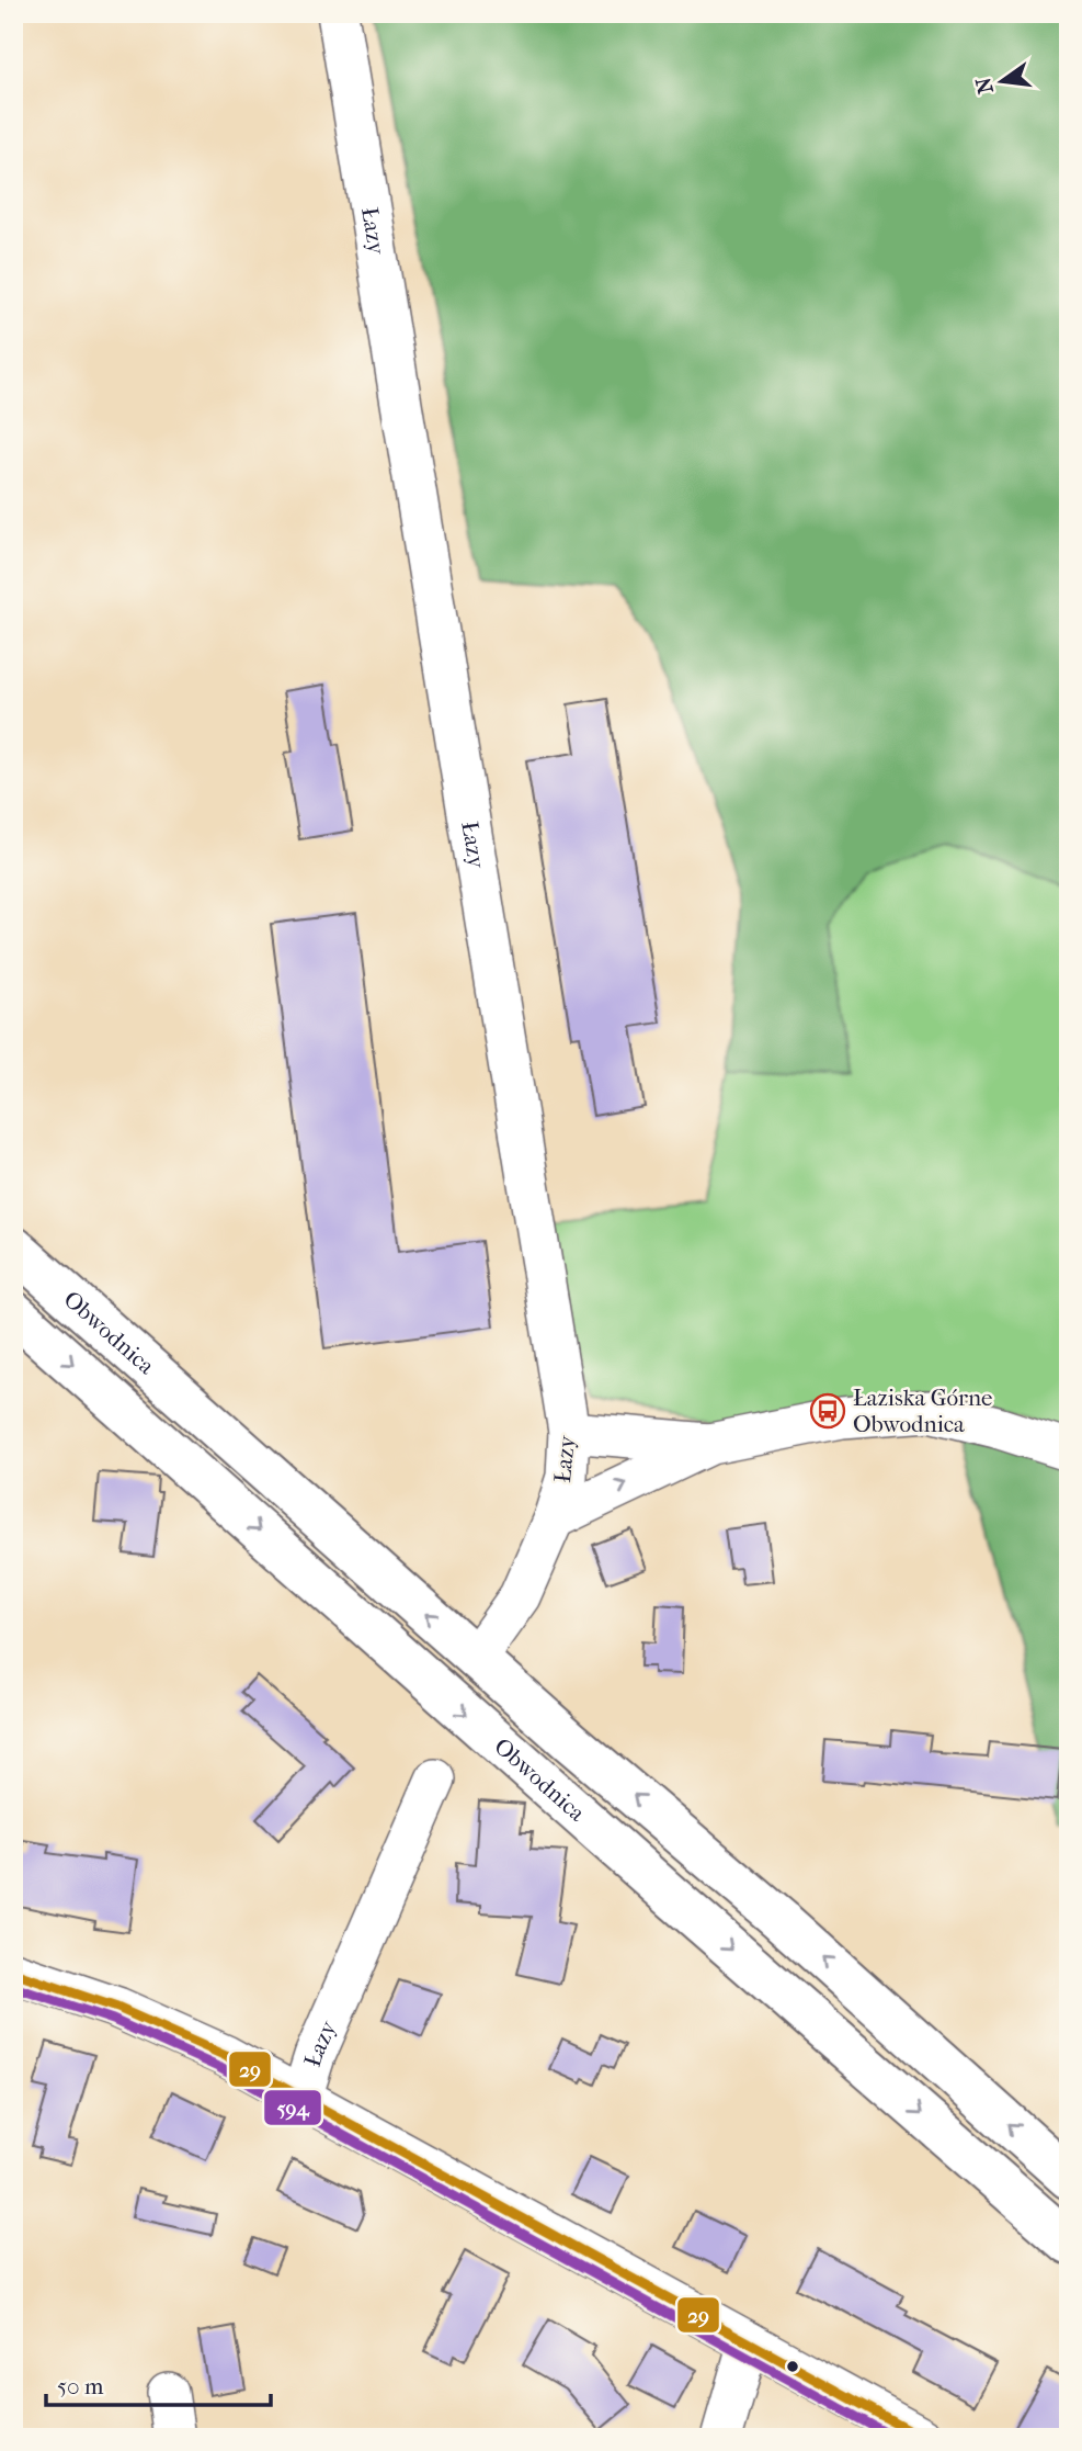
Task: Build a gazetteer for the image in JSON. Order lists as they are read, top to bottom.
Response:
{
  "streets": {
    "main road": ["Obwodnica"],
    "street": ["Łazy"]
  },
  "crossings": [
    ["Łazy", "Obwodnica"]
  ],
  "places": {
    "bus stop": ["Łaziska Górne Obwodnica"]
  },
  "lines": ["transit line 29", "transit line 594"],
  "scale_bar": "50 m",
  "north": "left"
}
